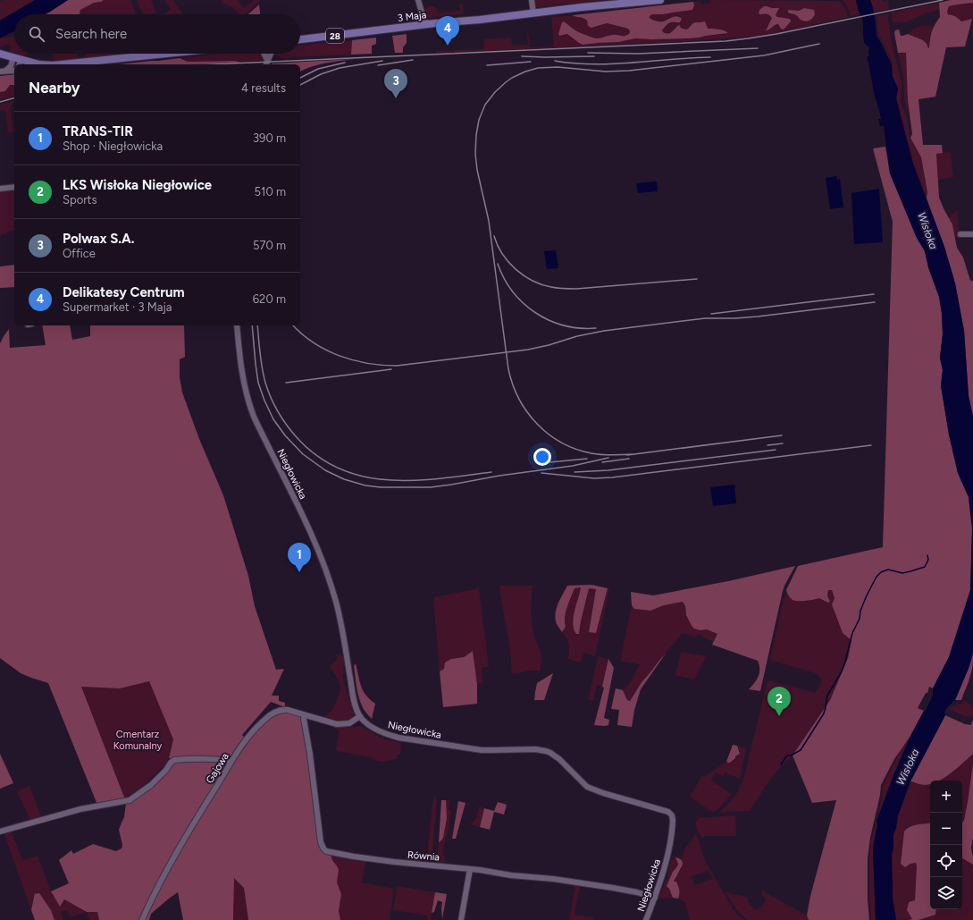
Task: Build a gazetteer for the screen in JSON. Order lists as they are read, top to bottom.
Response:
{
  "streets": {
    "main road": ["3 Maja", "28"],
    "street": ["Niegłowicka", "Gajowa", "Równia"]
  },
  "crossings": [
    ["Niegłowicka", "Gajowa"],
    ["Niegłowicka", "Równia"],
    ["Gajowa", "Równia"]
  ],
  "water": ["Wisłoka"],
  "parks": ["Cmentarz Komunalny"],
  "page": {
    "search": "Search here",
    "pins": [
      "4",
      "3",
      "1",
      "2"
    ],
    "heading": ["Nearby", "4 results"],
    "list": [
      {
        "mark": "1",
        "name": "TRANS-TIR",
        "note": "Shop · Niegłowicka",
        "value": "390 m"
      },
      {
        "mark": "2",
        "name": "LKS Wisłoka Niegłowice",
        "note": "Sports",
        "value": "510 m"
      },
      {
        "mark": "3",
        "name": "Polwax S.A.",
        "note": "Office",
        "value": "570 m"
      },
      {
        "mark": "4",
        "name": "Delikatesy Centrum",
        "note": "Supermarket · 3 Maja",
        "value": "620 m"
      }
    ],
    "map_buttons": ["+", "−"]
  }
}
